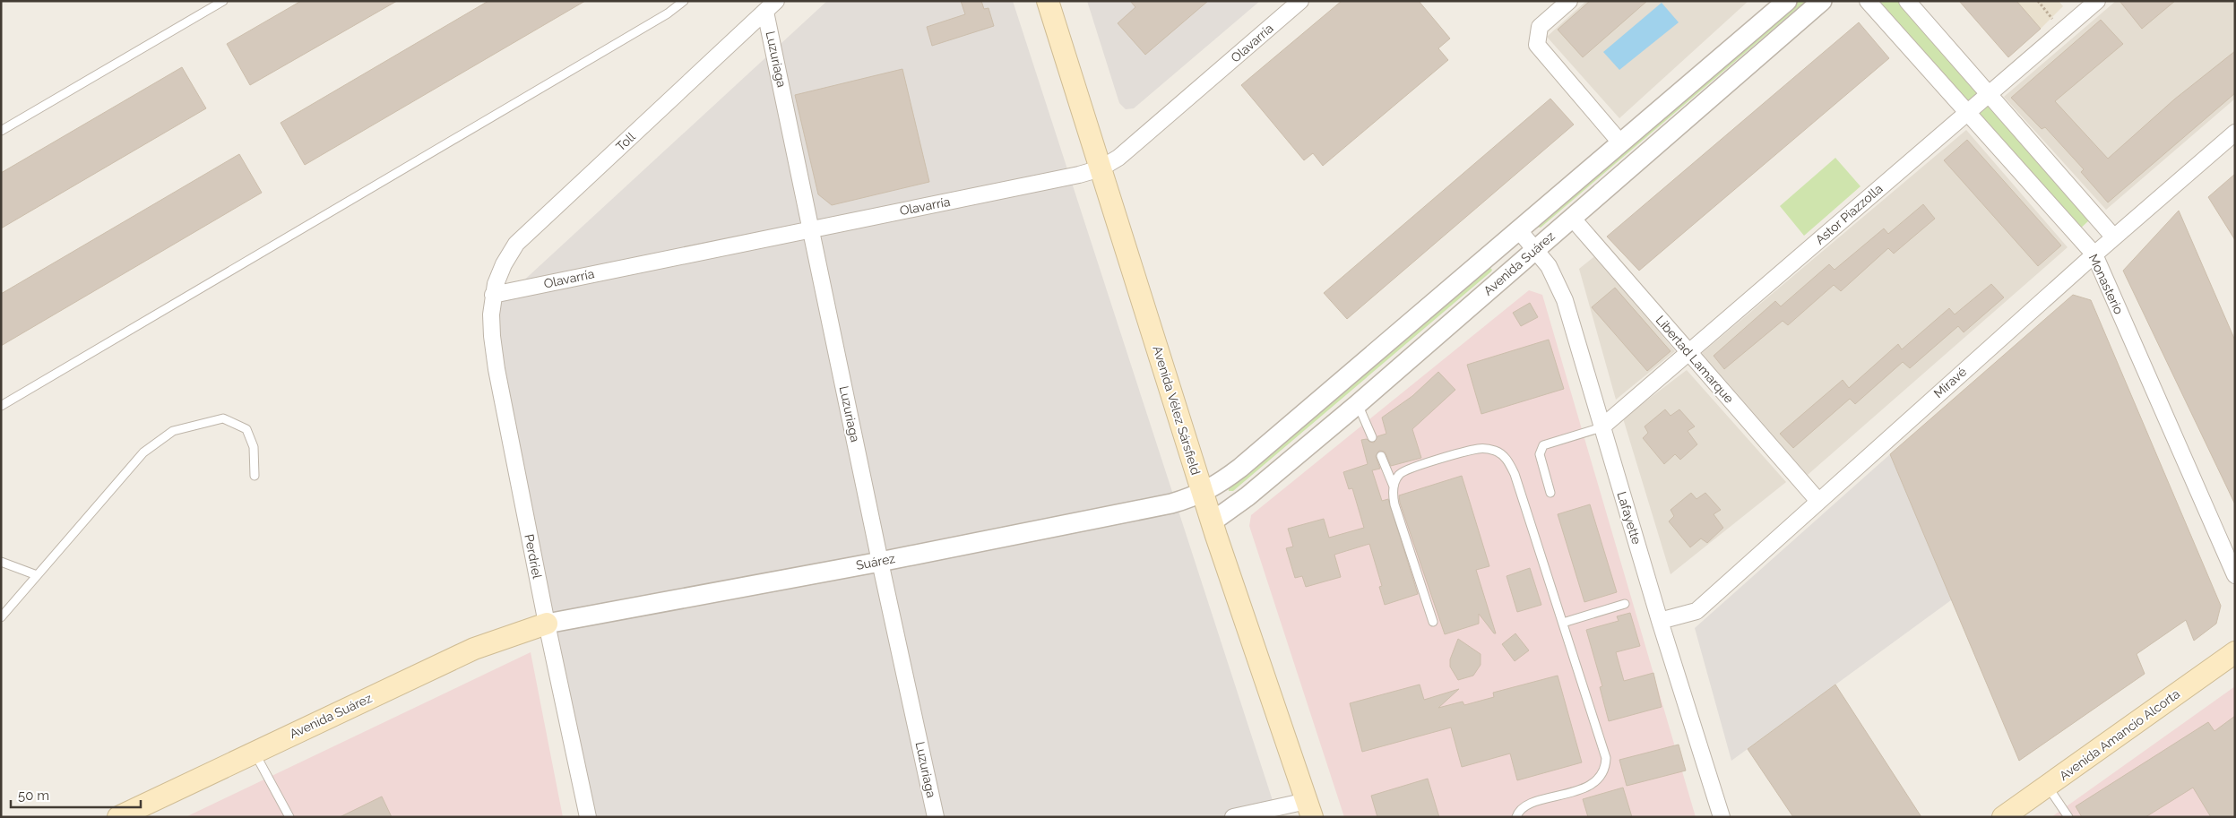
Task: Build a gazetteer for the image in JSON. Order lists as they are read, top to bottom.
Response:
{
  "streets": {
    "main road": ["Avenida Suárez", "Avenida Vélez Sársfield", "Avenida Amancio Alcorta"],
    "street": [
      "Olavarría",
      "Luzuriaga",
      "Toll",
      "Astor Piazzolla",
      "Monasterio",
      "Libertad Lamarque",
      "Miravé",
      "Lafayette",
      "Perdriel",
      "Suárez"
    ]
  },
  "crossings": [
    ["Olavarría", "Luzuriaga"],
    ["Olavarría", "Toll"],
    ["Olavarría", "Avenida Vélez Sársfield"],
    ["Olavarría", "Perdriel"],
    ["Luzuriaga", "Toll"],
    ["Luzuriaga", "Suárez"],
    ["Toll", "Perdriel"],
    ["Astor Piazzolla", "Monasterio"],
    ["Astor Piazzolla", "Libertad Lamarque"],
    ["Astor Piazzolla", "Lafayette"],
    ["Avenida Suárez", "Libertad Lamarque"],
    ["Avenida Suárez", "Avenida Vélez Sársfield"],
    ["Avenida Suárez", "Lafayette"],
    ["Avenida Suárez", "Perdriel"],
    ["Avenida Suárez", "Suárez"],
    ["Monasterio", "Miravé"],
    ["Libertad Lamarque", "Miravé"],
    ["Miravé", "Lafayette"],
    ["Avenida Vélez Sársfield", "Suárez"],
    ["Perdriel", "Suárez"]
  ],
  "scale_bar": "50 m"
}
